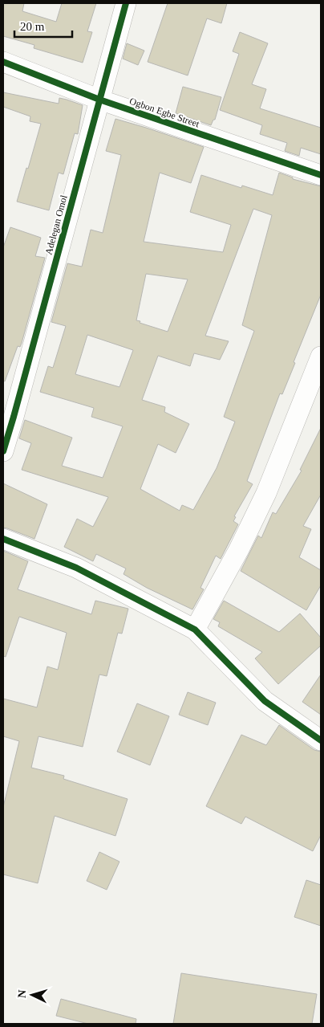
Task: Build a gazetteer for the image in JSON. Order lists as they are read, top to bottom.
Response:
{
  "streets": {
    "street": ["Ogbon Egbe Street", "Adelegan Omol"]
  },
  "crossings": [
    ["Ogbon Egbe Street", "Adelegan Omol"]
  ],
  "scale_bar": "20 m",
  "north": "left"
}
